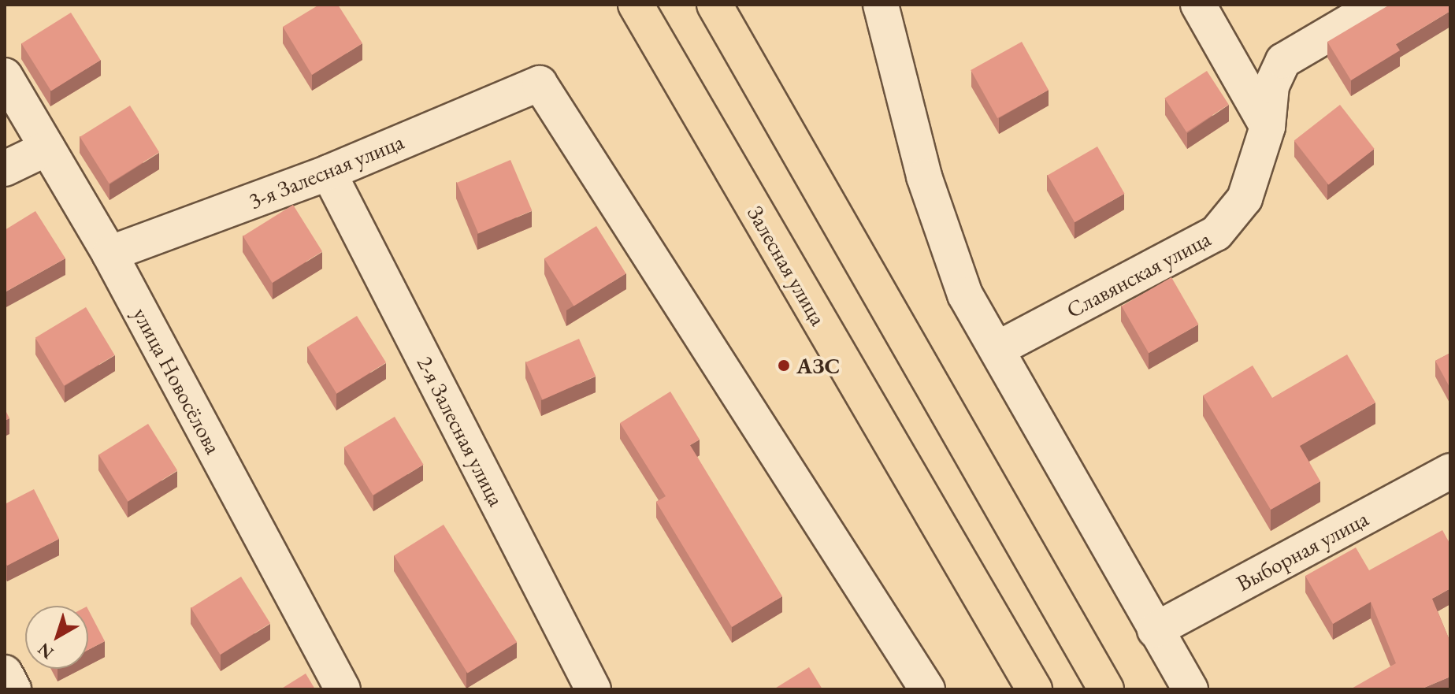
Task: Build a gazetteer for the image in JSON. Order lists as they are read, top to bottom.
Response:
{
  "streets": {
    "main road": ["Залесная улица"],
    "street": [
      "3-я Залесная улица",
      "Славянская улица",
      "улица Новосёлова",
      "2-я Залесная улица",
      "Выборная улица"
    ]
  },
  "crossings": [
    ["3-я Залесная улица", "улица Новосёлова"],
    ["3-я Залесная улица", "2-я Залесная улица"]
  ],
  "places": ["АЗС"],
  "north": "bottom left"
}
